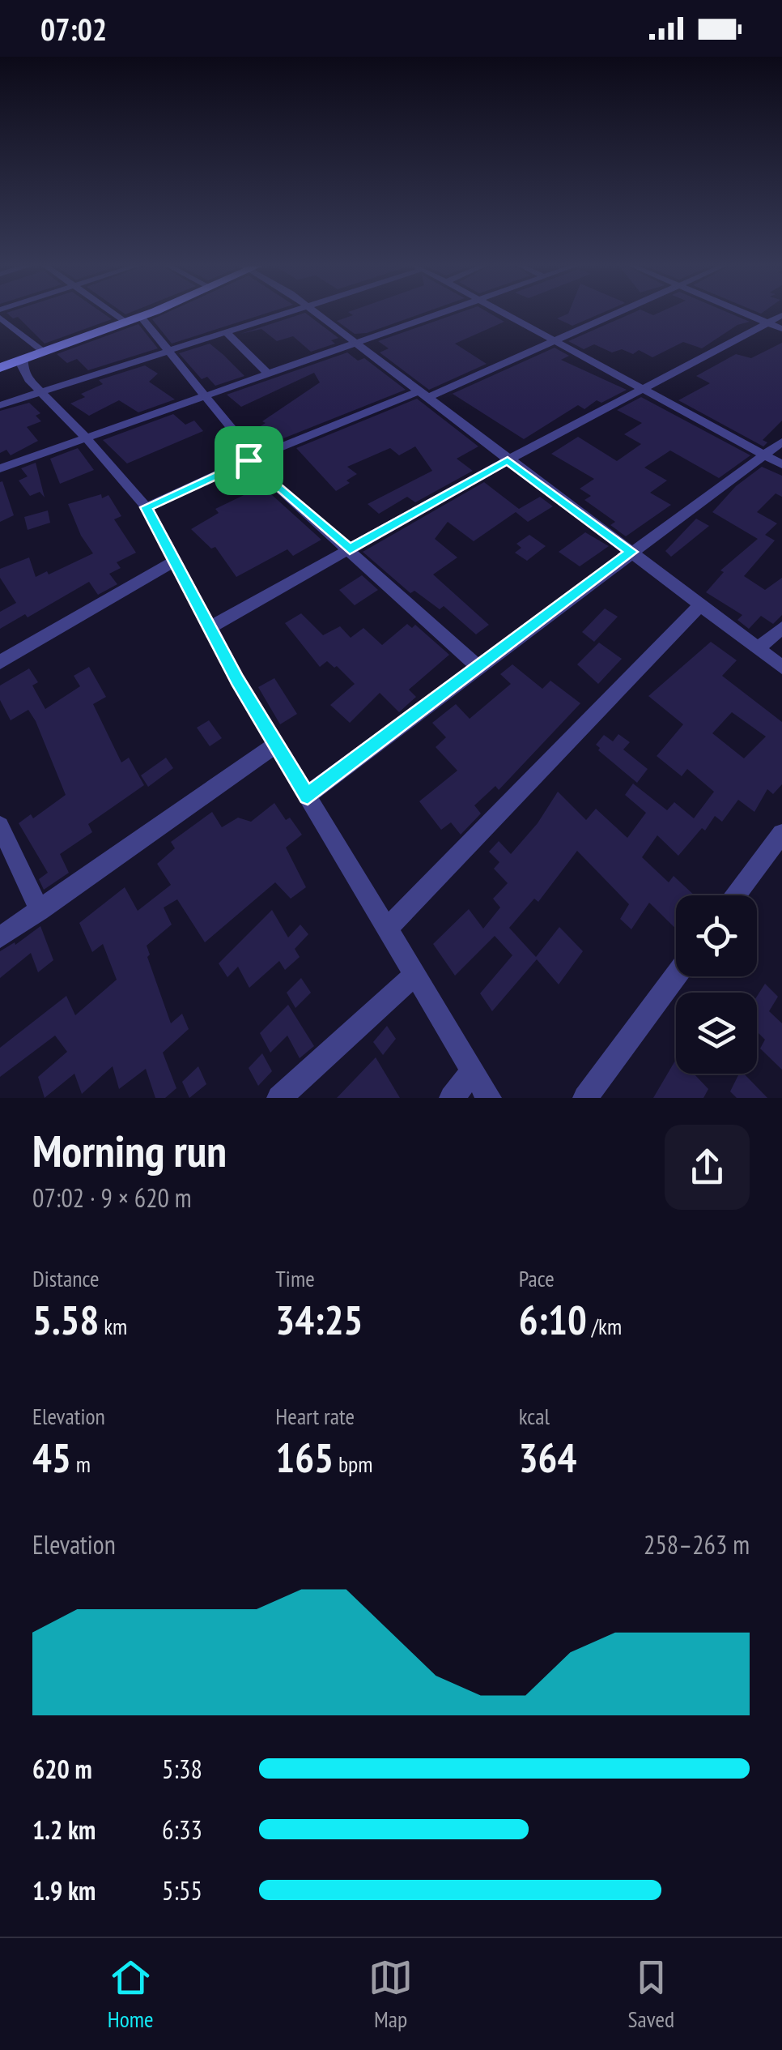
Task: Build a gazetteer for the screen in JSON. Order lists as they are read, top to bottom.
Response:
{
  "page": {
    "status": "07:02",
    "heading": ["Morning run", "07:02 · 9 × 620 m"],
    "stats": [
      ["Distance", "5.58 km"],
      ["Time", "34:25"],
      ["Pace", "6:10 /km"],
      ["Elevation", "45 m"],
      ["Heart rate", "165 bpm"],
      ["kcal", "364"]
    ],
    "chart": ["Elevation", "258–263 m"],
    "list": [
      {
        "name": "620 m",
        "note": "5:38"
      },
      {
        "name": "1.2 km",
        "note": "6:33"
      },
      {
        "name": "1.9 km",
        "note": "5:55"
      }
    ],
    "tabs": ["Home", "Map", "Saved"]
  }
}
